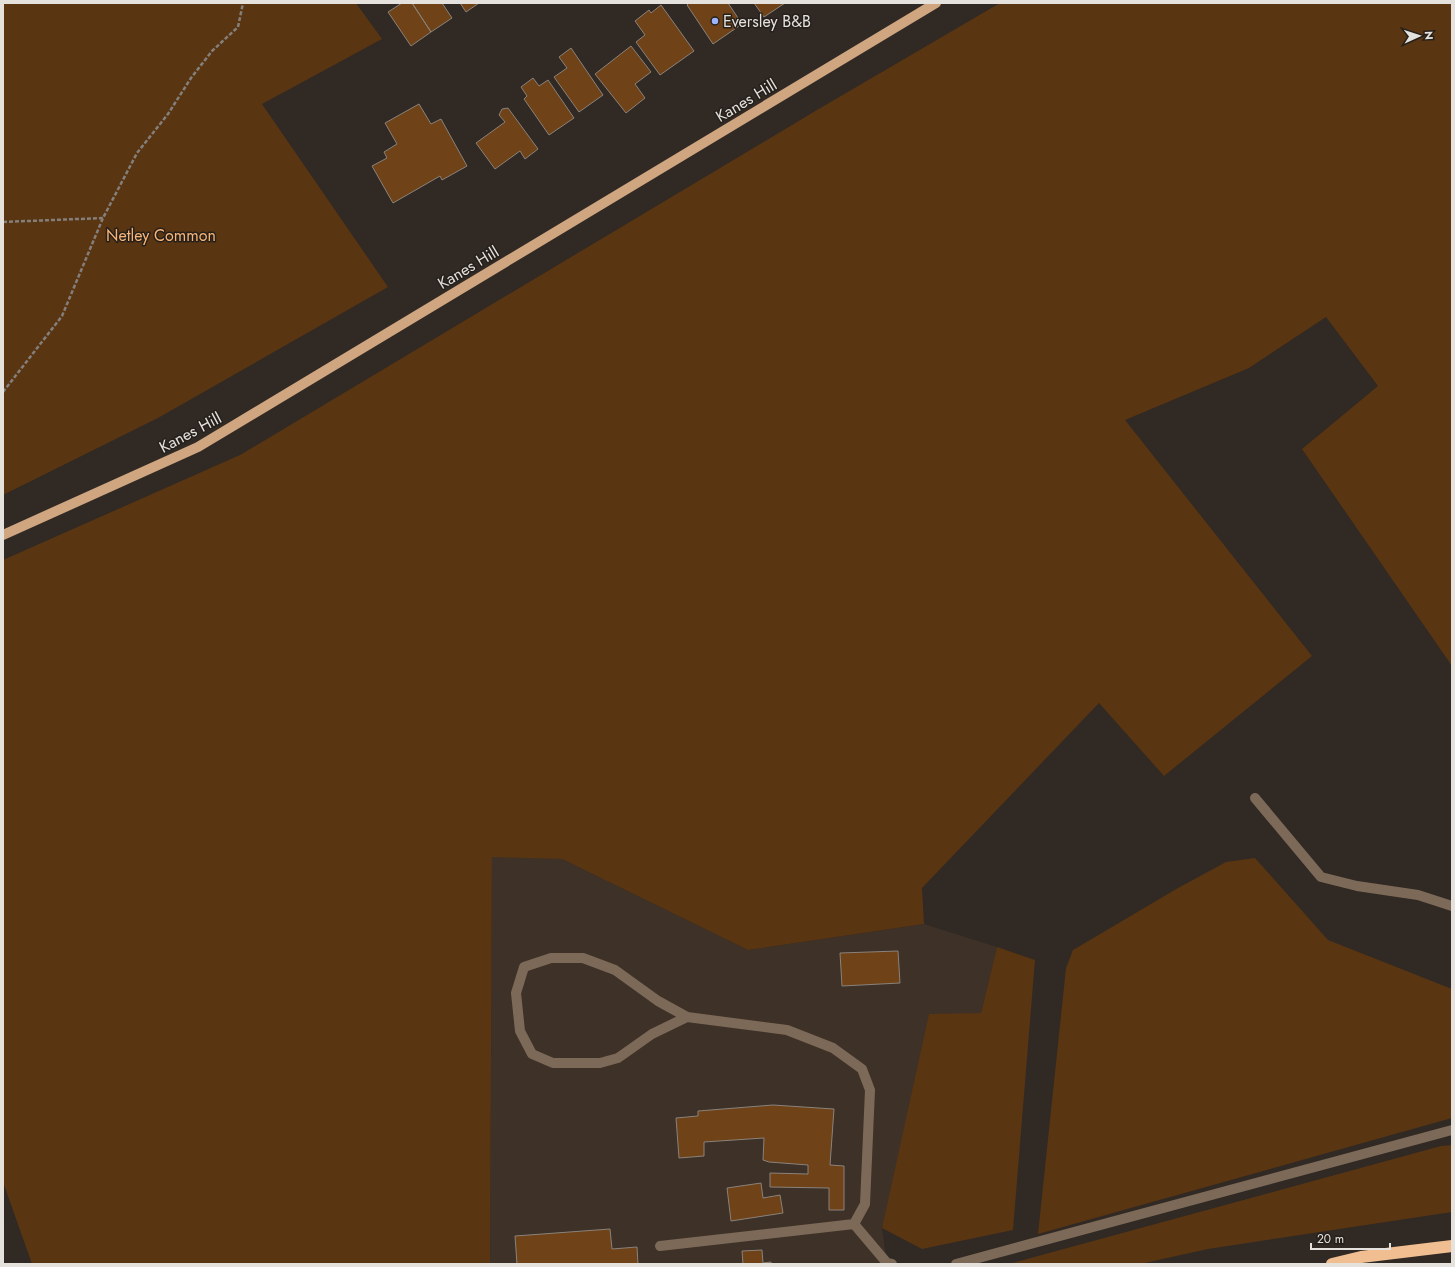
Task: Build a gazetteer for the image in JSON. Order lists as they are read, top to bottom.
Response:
{
  "streets": {
    "main road": ["Kanes Hill"]
  },
  "parks": ["Netley Common"],
  "places": ["Eversley B&B"],
  "scale_bar": "20 m",
  "north": "right"
}
